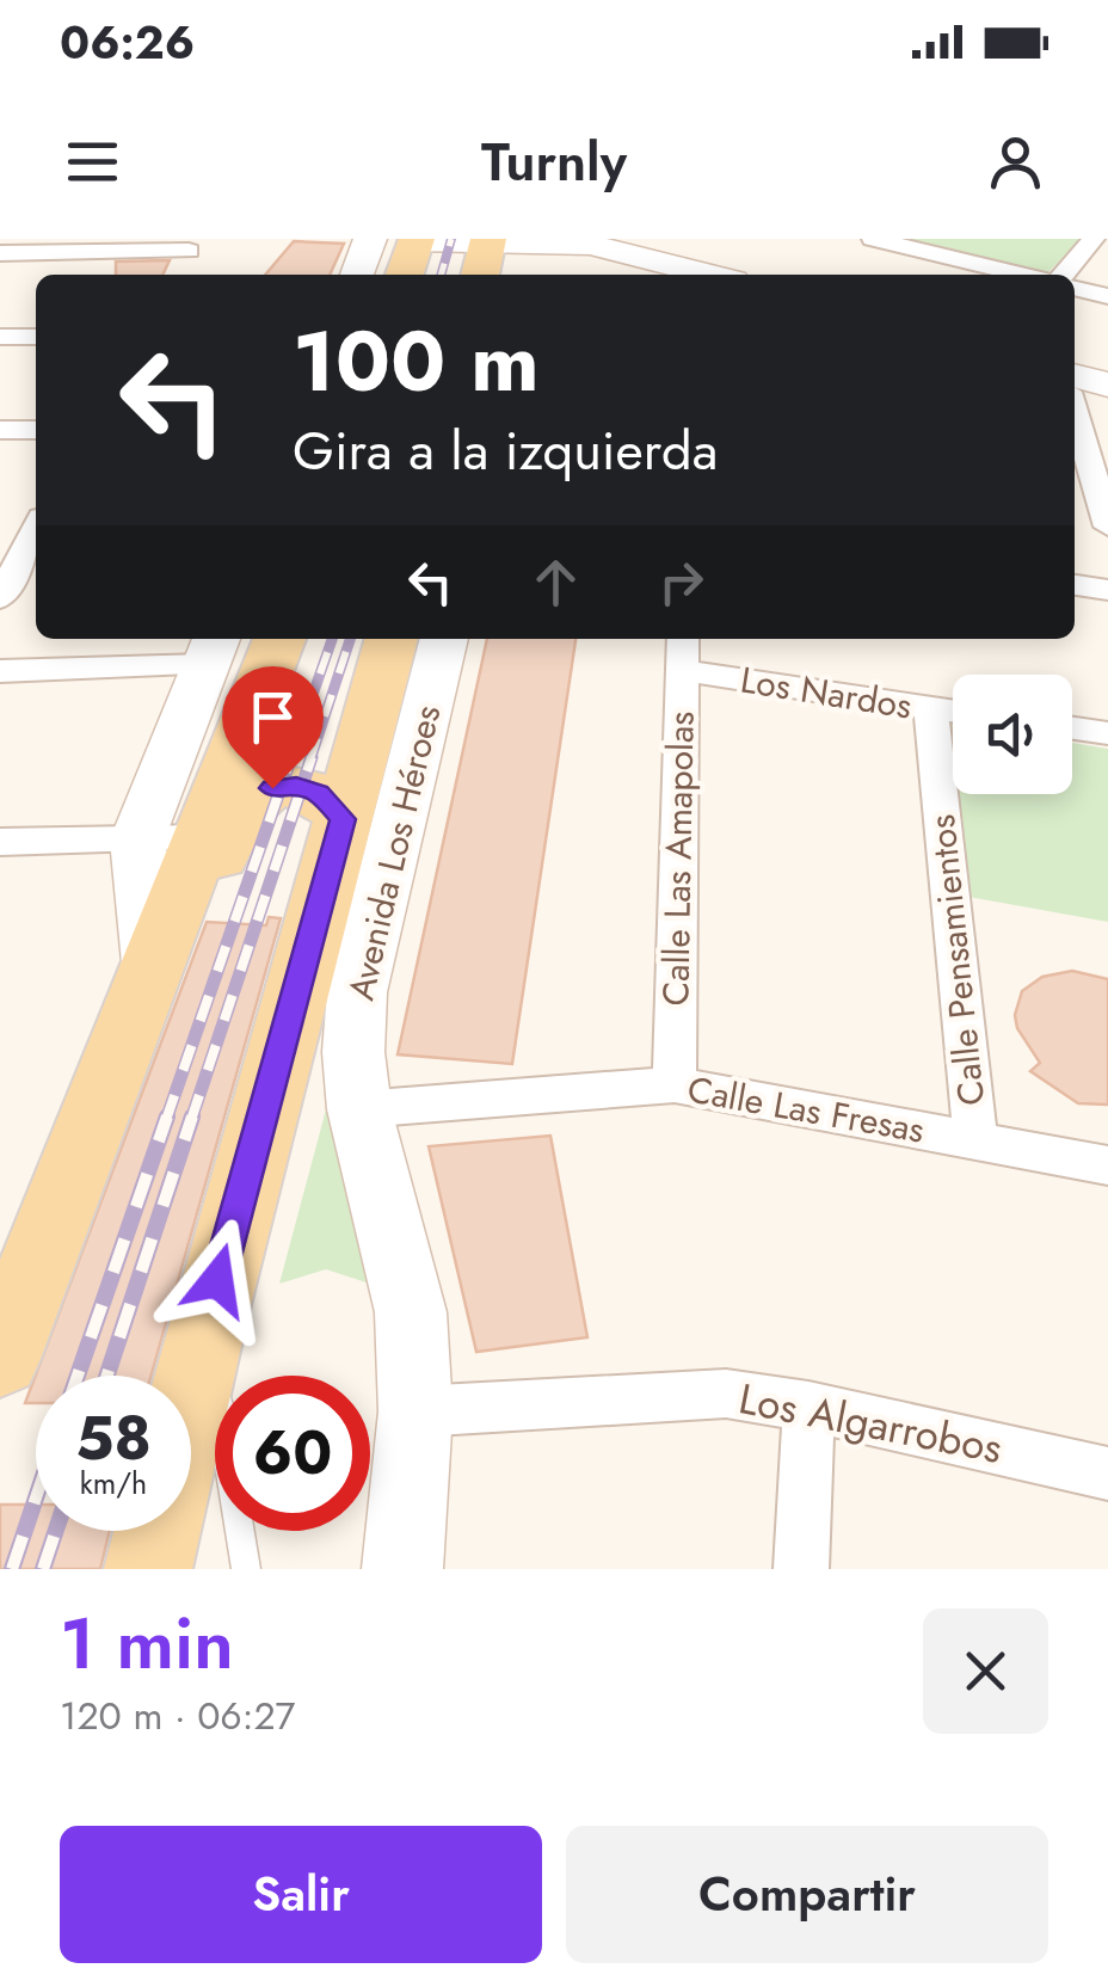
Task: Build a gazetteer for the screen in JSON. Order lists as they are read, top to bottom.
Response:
{
  "streets": {
    "main road": ["Avenida Los Héroes"],
    "street": [
      "Los Nardos",
      "Calle Las Amapolas",
      "Calle Pensamientos",
      "Calle Las Fresas",
      "Los Algarrobos"
    ]
  },
  "crossings": [
    ["Los Nardos", "Calle Las Amapolas"],
    ["Los Nardos", "Calle Pensamientos"],
    ["Avenida Los Héroes", "Calle Las Fresas"],
    ["Avenida Los Héroes", "Los Algarrobos"],
    ["Calle Las Amapolas", "Calle Las Fresas"],
    ["Calle Pensamientos", "Calle Las Fresas"]
  ],
  "page": {
    "status": "06:26",
    "header": "Turnly",
    "turn": ["100 m", "Gira a la izquierda"],
    "speed": "58 km/h",
    "limit": "60",
    "heading": ["1 min", "120 m · 06:27"],
    "buttons": ["Salir", "Compartir"]
  }
}
